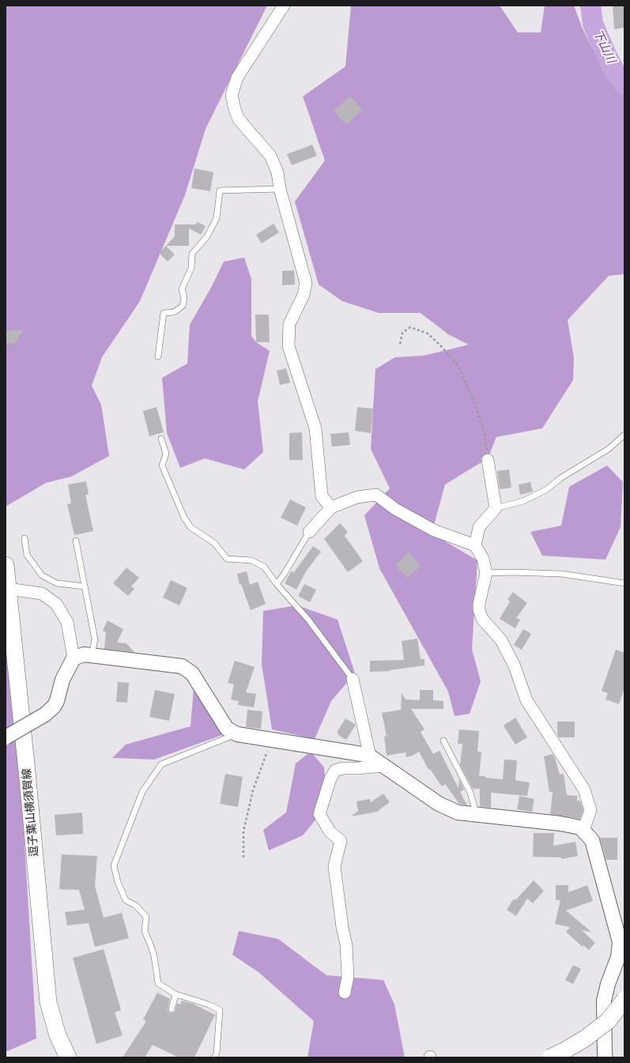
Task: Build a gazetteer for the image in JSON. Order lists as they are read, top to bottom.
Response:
{
  "streets": {
    "main road": ["逗子葉山横須賀線"]
  },
  "water": ["下山川"]
}
